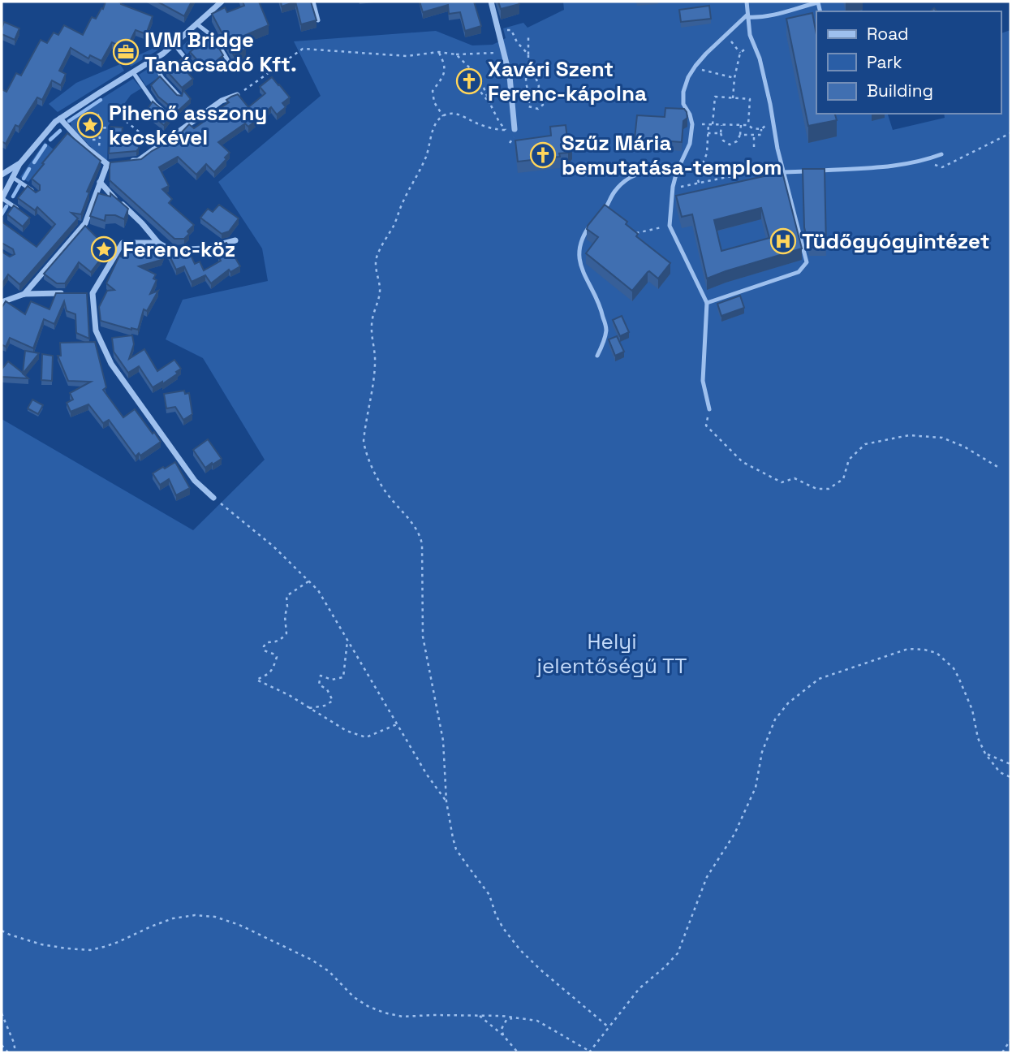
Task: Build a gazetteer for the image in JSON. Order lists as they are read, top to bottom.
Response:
{
  "parks": ["Helyi jelentőségű TT"],
  "places": {
    "office": ["IVM Bridge Tanácsadó Kft."],
    "church": ["Xavéri Szent Ferenc-kápolna", "Szűz Mária bemutatása-templom"],
    "place": ["Pihenő asszony kecskével", "Ferenc-köz"],
    "hospital": ["Tüdőgyógyintézet"]
  },
  "legend": ["Road", "Park", "Building"]
}
